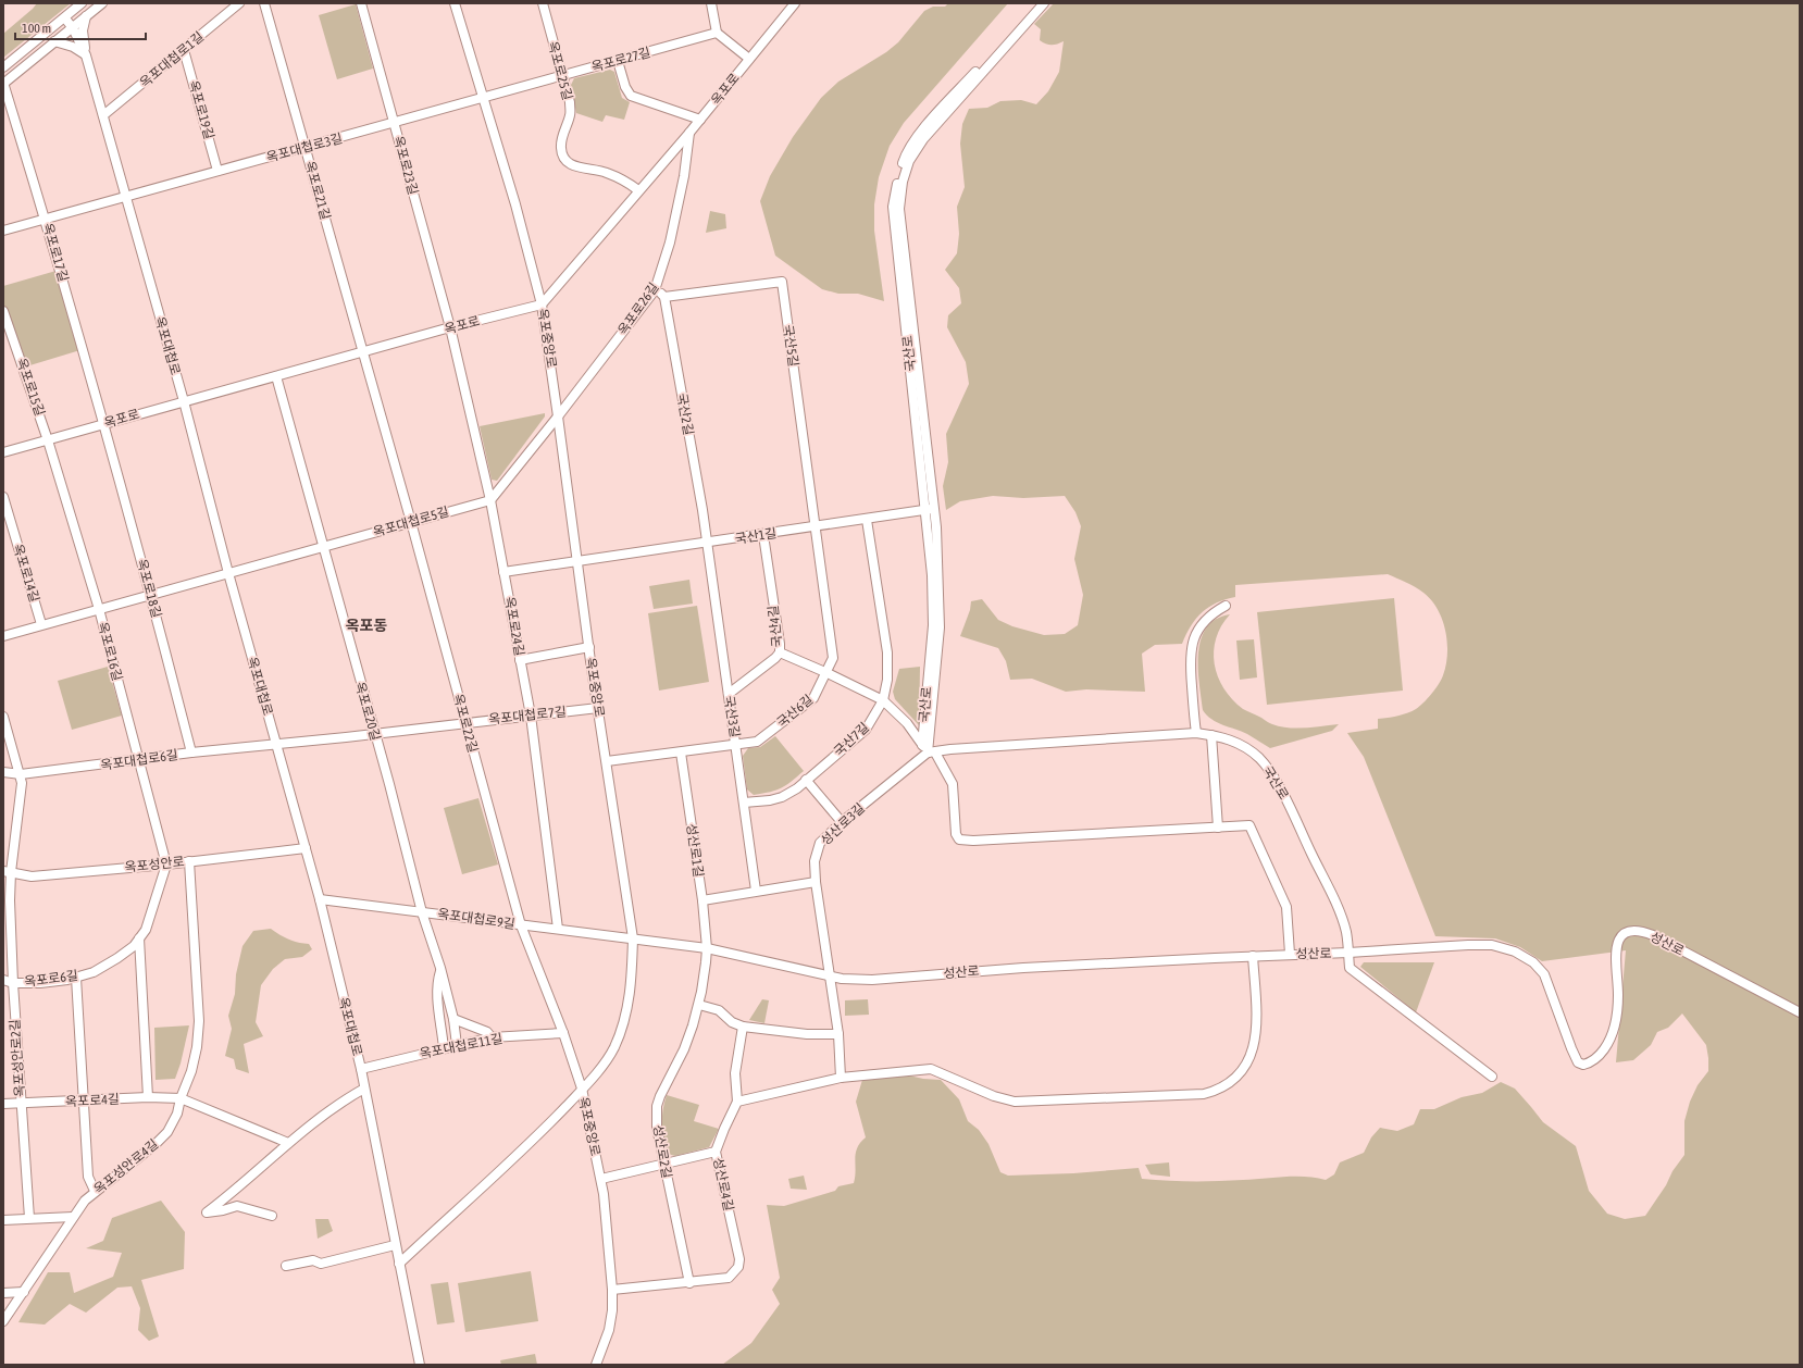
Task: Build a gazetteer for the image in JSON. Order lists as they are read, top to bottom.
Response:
{
  "streets": {
    "street": [
      "옥포대첩로1길",
      "옥포로27길",
      "옥포로25길",
      "옥포로",
      "옥포로19길",
      "옥포대첩로3길",
      "옥포로23길",
      "옥포로21길",
      "옥포로17길",
      "옥포로26길",
      "옥포중앙로",
      "옥포대첩로",
      "국산5길",
      "국산로",
      "옥포로15길",
      "국산2길",
      "옥포대첩로5길",
      "국산1길",
      "옥포로14길",
      "옥포로18길",
      "옥포로24길",
      "국산4길",
      "옥포로16길",
      "옥포로20길",
      "국산6길",
      "옥포대첩로7길",
      "국산3길",
      "옥포로22길",
      "국산7길",
      "옥포대첩로6길",
      "성산로3길",
      "성산로1길",
      "옥포성안로",
      "옥포대첩로9길",
      "성산로",
      "옥포로6길",
      "옥포대첩로11길",
      "옥포성안로2길",
      "옥포로4길",
      "성산로2길",
      "옥포성안로4길",
      "성산로4길"
    ]
  },
  "crossings": [
    ["옥포대첩로1길", "옥포로19길"],
    ["옥포대첩로1길", "옥포대첩로"],
    ["옥포로27길", "옥포로25길"],
    ["옥포로27길", "옥포대첩로3길"],
    ["옥포로27길", "옥포중앙로"],
    ["옥포로25길", "옥포로"],
    ["옥포로", "옥포로23길"],
    ["옥포로", "옥포로21길"],
    ["옥포로", "옥포로17길"],
    ["옥포로", "옥포로26길"],
    ["옥포로", "옥포중앙로"],
    ["옥포로", "옥포대첩로"],
    ["옥포로", "옥포로15길"],
    ["옥포로", "옥포로18길"],
    ["옥포로", "옥포로24길"],
    ["옥포로", "옥포로16길"],
    ["옥포로", "옥포로20길"],
    ["옥포로", "옥포로22길"],
    ["옥포로19길", "옥포대첩로3길"],
    ["옥포대첩로3길", "옥포로23길"],
    ["옥포대첩로3길", "옥포로21길"],
    ["옥포대첩로3길", "옥포로17길"],
    ["옥포대첩로3길", "옥포중앙로"],
    ["옥포대첩로3길", "옥포대첩로"],
    ["옥포로23길", "옥포로24길"],
    ["옥포로21길", "옥포로22길"],
    ["옥포로17길", "옥포로18길"],
    ["옥포로26길", "옥포중앙로"],
    ["옥포중앙로", "국산1길"],
    ["옥포중앙로", "국산6길"],
    ["옥포중앙로", "옥포대첩로7길"],
    ["옥포중앙로", "옥포로22길"],
    ["옥포중앙로", "옥포대첩로9길"],
    ["옥포중앙로", "성산로"],
    ["옥포중앙로", "성산로4길"],
    ["옥포대첩로", "옥포대첩로5길"],
    ["옥포대첩로", "옥포대첩로7길"],
    ["옥포대첩로", "옥포대첩로6길"],
    ["옥포대첩로", "옥포성안로"],
    ["옥포대첩로", "옥포대첩로9길"],
    ["옥포대첩로", "옥포대첩로11길"],
    ["국산5길", "국산2길"],
    ["국산5길", "국산1길"],
    ["국산5길", "국산6길"],
    ["국산로", "국산1길"],
    ["국산로", "성산로3길"],
    ["국산로", "성산로"],
    ["옥포로15길", "옥포로16길"],
    ["국산2길", "국산1길"],
    ["국산2길", "국산3길"],
    ["옥포대첩로5길", "옥포로14길"],
    ["옥포대첩로5길", "옥포로18길"],
    ["옥포대첩로5길", "옥포로24길"],
    ["옥포대첩로5길", "옥포로16길"],
    ["옥포대첩로5길", "옥포로20길"],
    ["옥포대첩로5길", "옥포로22길"],
    ["국산1길", "옥포로24길"],
    ["국산1길", "국산4길"],
    ["국산1길", "국산6길"],
    ["국산1길", "국산3길"],
    ["국산1길", "국산7길"],
    ["옥포로18길", "옥포대첩로6길"],
    ["옥포로24길", "옥포대첩로7길"],
    ["옥포로24길", "옥포대첩로9길"],
    ["국산4길", "국산3길"],
    ["옥포로16길", "옥포대첩로6길"],
    ["옥포로16길", "옥포성안로"],
    ["옥포로16길", "옥포로6길"],
    ["옥포로20길", "옥포대첩로7길"],
    ["옥포로20길", "옥포대첩로9길"],
    ["옥포로20길", "옥포대첩로11길"],
    ["국산6길", "국산3길"],
    ["국산6길", "성산로1길"],
    ["옥포대첩로7길", "옥포로22길"],
    ["옥포대첩로7길", "옥포대첩로6길"],
    ["국산3길", "국산7길"],
    ["옥포로22길", "옥포대첩로9길"],
    ["옥포로22길", "옥포대첩로11길"],
    ["옥포대첩로6길", "옥포성안로2길"],
    ["성산로3길", "성산로"],
    ["성산로1길", "성산로"],
    ["성산로1길", "성산로2길"],
    ["옥포성안로", "옥포로6길"],
    ["옥포성안로", "옥포성안로2길"],
    ["옥포성안로", "옥포성안로4길"],
    ["옥포대첩로9길", "성산로"],
    ["성산로", "성산로2길"],
    ["옥포로6길", "옥포성안로2길"],
    ["옥포성안로2길", "옥포로4길"],
    ["옥포로4길", "옥포성안로4길"],
    ["성산로2길", "성산로4길"]
  ],
  "districts": ["옥포동"],
  "scale_bar": "100 m"
}
